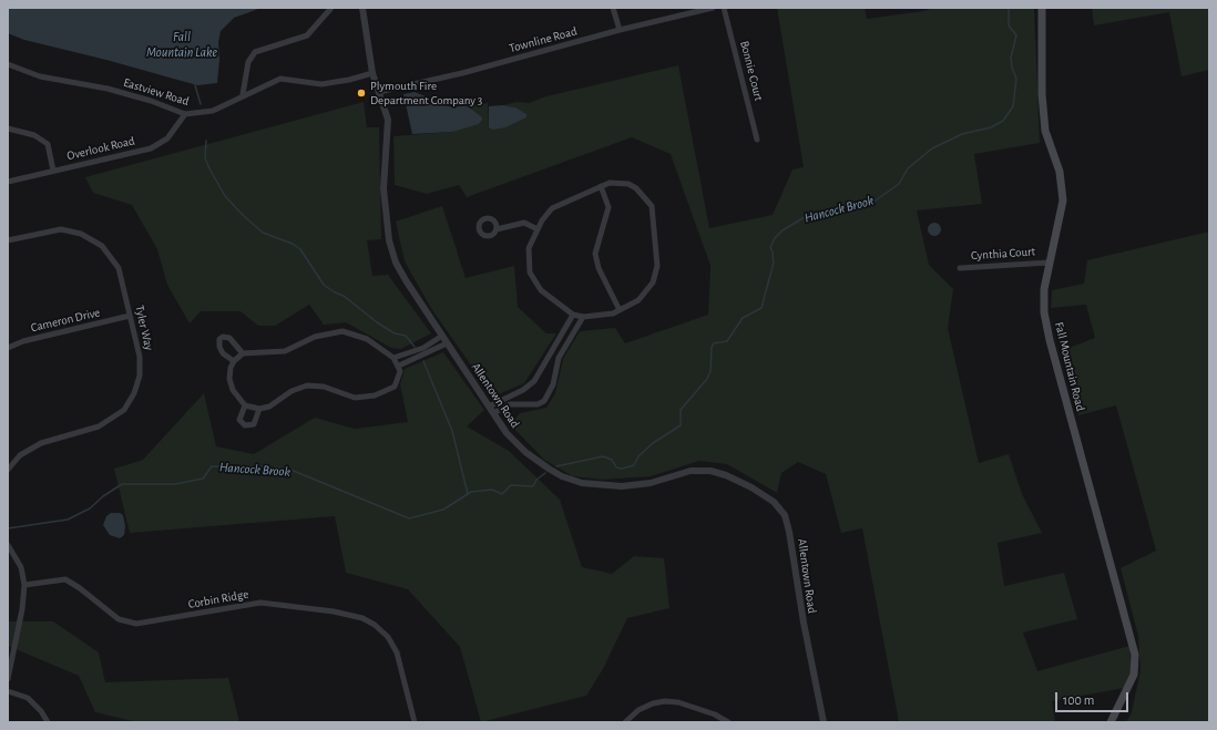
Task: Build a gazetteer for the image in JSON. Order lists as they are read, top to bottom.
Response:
{
  "streets": {
    "main road": ["Fall Mountain Road"],
    "street": [
      "Townline Road",
      "Bonnie Court",
      "Eastview Road",
      "Overlook Road",
      "Cynthia Court",
      "Cameron Drive",
      "Tyler Way",
      "Allentown Road",
      "Corbin Ridge"
    ]
  },
  "crossings": [
    ["Townline Road", "Allentown Road"],
    ["Eastview Road", "Overlook Road"],
    ["Eastview Road", "Allentown Road"],
    ["Cynthia Court", "Fall Mountain Road"],
    ["Cameron Drive", "Tyler Way"]
  ],
  "water": ["Fall Mountain Lake", "Hancock Brook"],
  "places": ["Plymouth Fire Department Company 3"],
  "scale_bar": "100 m"
}
